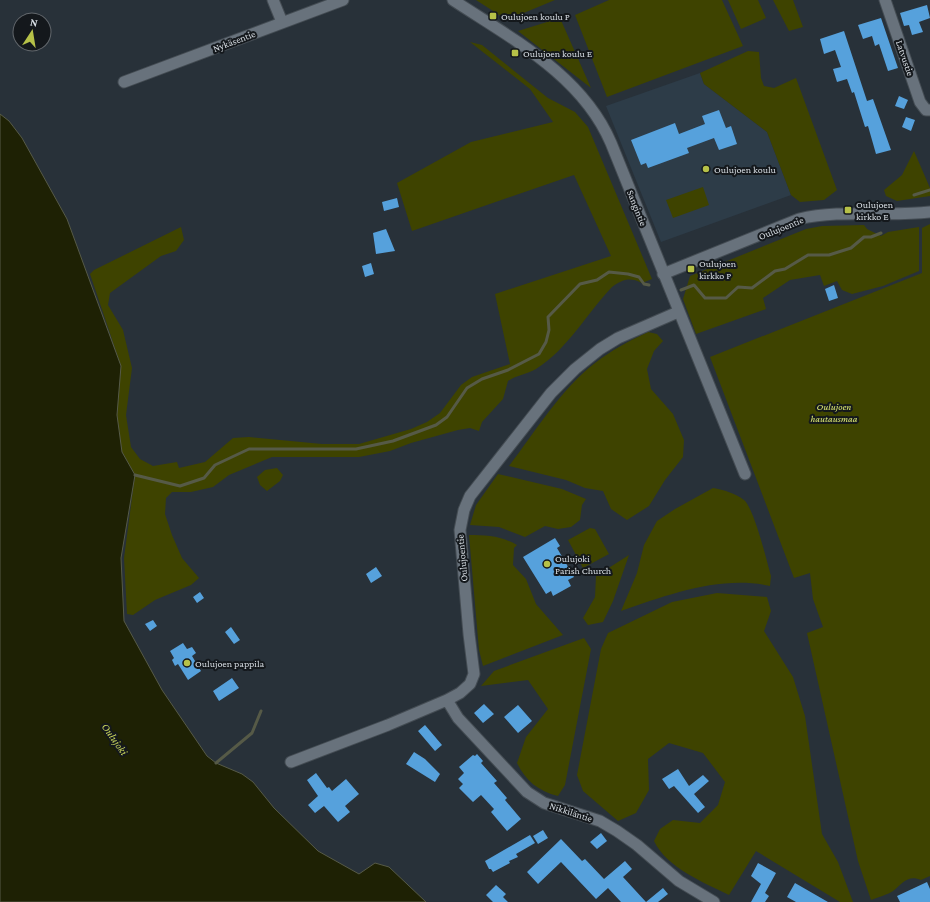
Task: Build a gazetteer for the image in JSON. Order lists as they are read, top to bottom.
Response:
{
  "streets": {
    "street": [
      "Nykäsentie",
      "Latvustie",
      "Sangintie",
      "Oulujoentie",
      "Nikkiläntie"
    ]
  },
  "crossings": [
    ["Sangintie", "Oulujoentie"],
    ["Oulujoentie", "Nikkiläntie"]
  ],
  "water": ["Oulujoki"],
  "parks": ["Oulujoen hautausmaa"],
  "places": {
    "transit": [
      "Oulujoen koulu P",
      "Oulujoen koulu E",
      "Oulujoen kirkko E",
      "Oulujoen kirkko P"
    ],
    "other": ["Oulujoen koulu", "Oulujoki Parish Church", "Oulujoen pappila"]
  },
  "north": "top"
}
